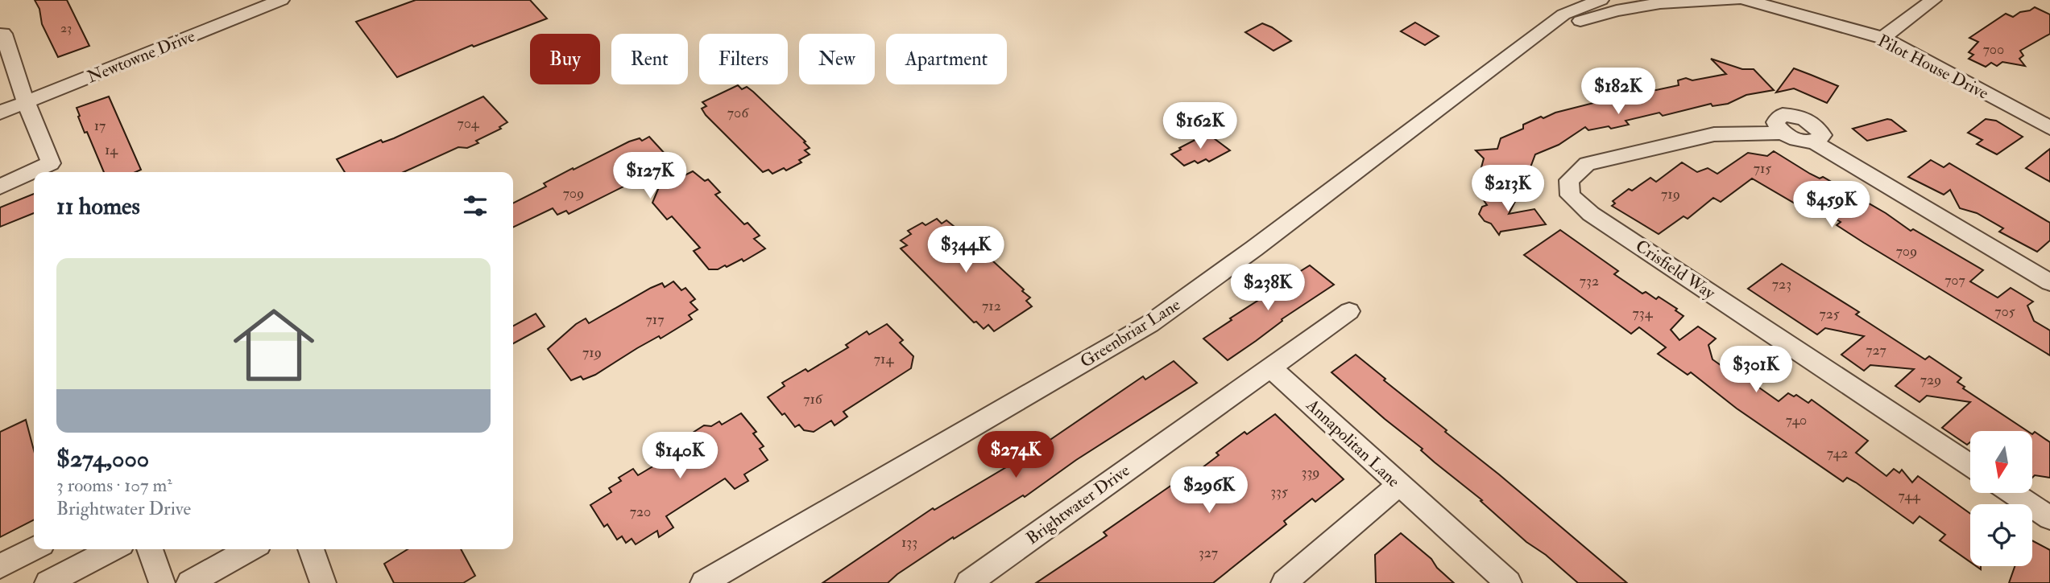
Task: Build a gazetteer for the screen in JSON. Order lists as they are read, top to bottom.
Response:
{
  "streets": {
    "street": [
      "Newtowne Drive",
      "Pilot House Drive",
      "Crisfield Way",
      "Greenbriar Lane",
      "Annapolitan Lane",
      "Brightwater Drive"
    ]
  },
  "crossings": [
    ["Annapolitan Lane", "Brightwater Drive"]
  ],
  "house_numbers": [
    "23",
    "700",
    "706",
    "704",
    "17",
    "14",
    "715",
    "709",
    "719",
    "709",
    "707",
    "732",
    "723",
    "712",
    "705",
    "734",
    "725",
    "717",
    "727",
    "719",
    "714",
    "729",
    "716",
    "740",
    "742",
    "339",
    "335",
    "744",
    "720",
    "133",
    "327"
  ],
  "north": "bottom",
  "page": {
    "chip": [
      "Buy",
      "Rent",
      "Filters",
      "New",
      "Apartment"
    ],
    "price": [
      "$182K",
      "$162K",
      "$127K",
      "$213K",
      "$459K",
      "$344K",
      "$238K",
      "$301K",
      "$274K",
      "$140K",
      "$296K"
    ],
    "heading": "11 homes",
    "list": [
      {
        "name": "$274,000",
        "note": "3 rooms · 107 m² · Brightwater Drive"
      }
    ]
  }
}
